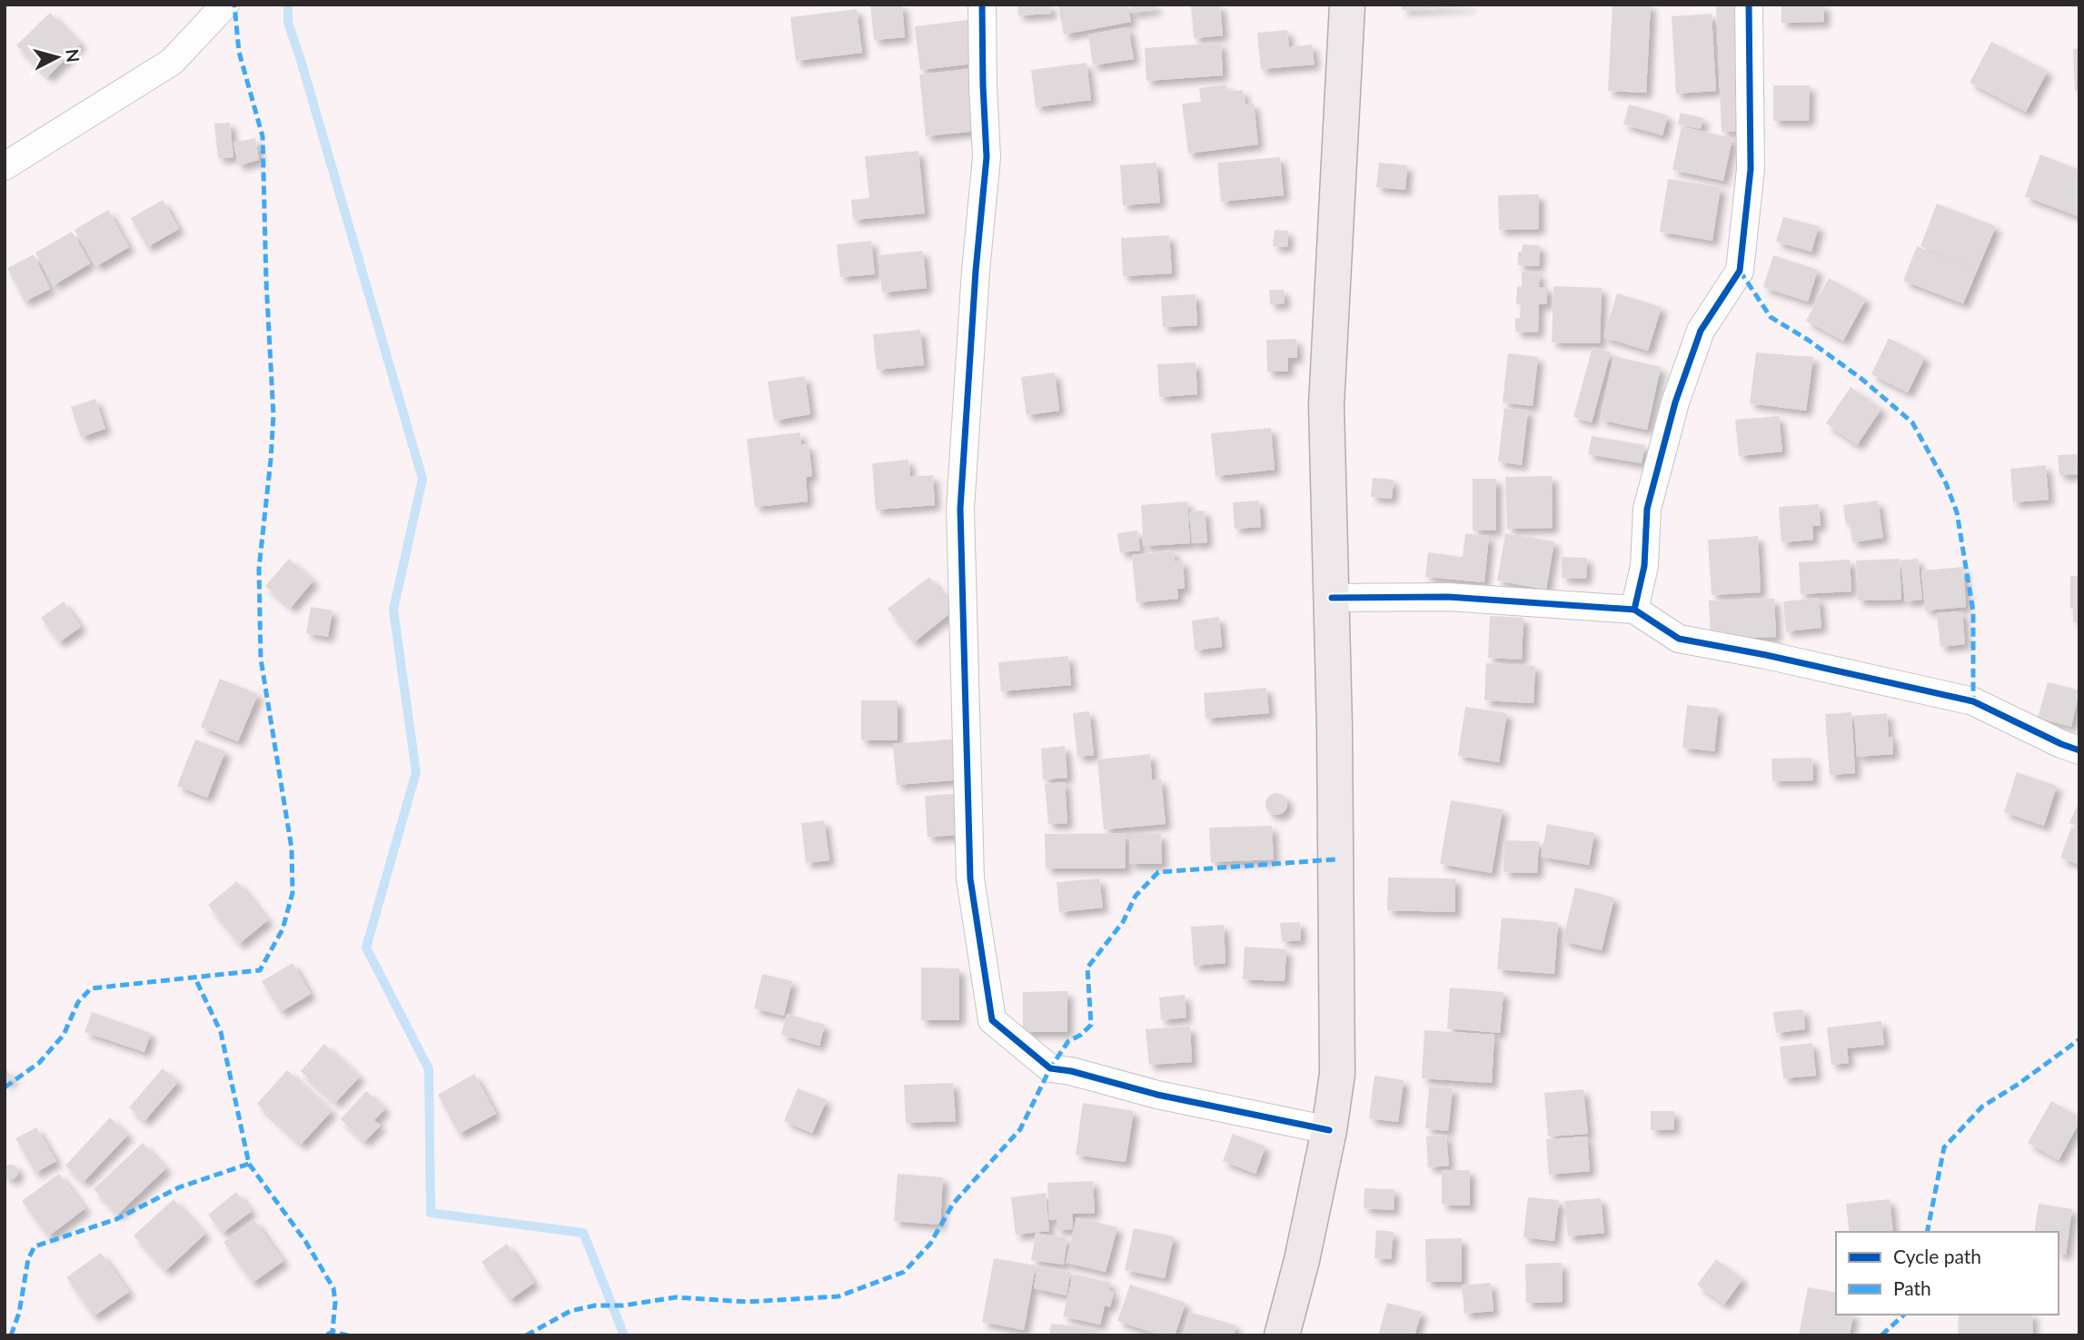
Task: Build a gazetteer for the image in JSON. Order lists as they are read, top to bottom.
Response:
{
  "legend": ["Cycle path", "Path"],
  "north": "right"
}
